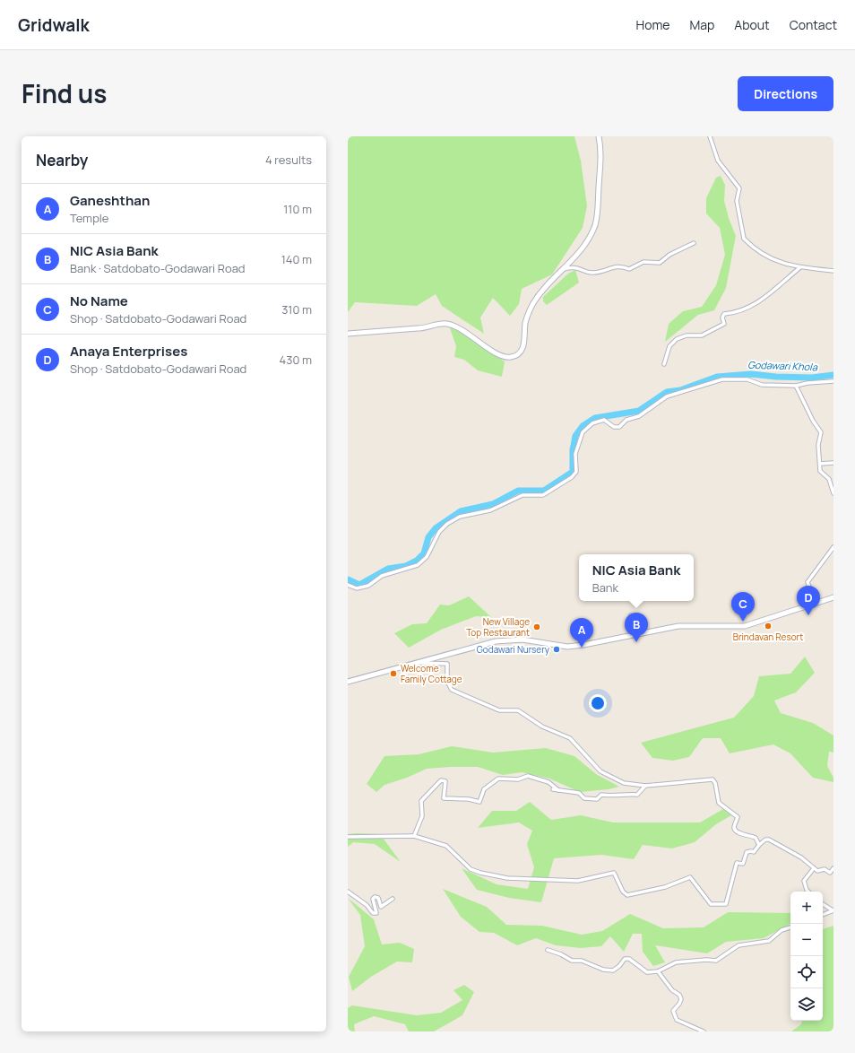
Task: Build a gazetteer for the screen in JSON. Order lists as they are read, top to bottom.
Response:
{
  "water": ["Godawari Khola"],
  "places": [
    "Brindavan Resort",
    "New Village Top Restaurant",
    "Godawari Nursery",
    "Welcome Family Cottage"
  ],
  "page": {
    "header": "Gridwalk",
    "nav": [
      "Home",
      "Map",
      "About",
      "Contact"
    ],
    "title": "Find us",
    "buttons": "Directions",
    "heading": ["Nearby", "4 results"],
    "list": [
      {
        "mark": "A",
        "name": "Ganeshthan",
        "note": "Temple",
        "value": "110 m"
      },
      {
        "mark": "B",
        "name": "NIC Asia Bank",
        "note": "Bank · Satdobato-Godawari Road",
        "value": "140 m"
      },
      {
        "mark": "C",
        "name": "No Name",
        "note": "Shop · Satdobato-Godawari Road",
        "value": "310 m"
      },
      {
        "mark": "D",
        "name": "Anaya Enterprises",
        "note": "Shop · Satdobato-Godawari Road",
        "value": "430 m"
      }
    ],
    "popup": ["NIC Asia Bank", "Bank"],
    "pins": [
      "D",
      "C",
      "B",
      "A"
    ],
    "map_buttons": ["+", "−"]
  }
}
